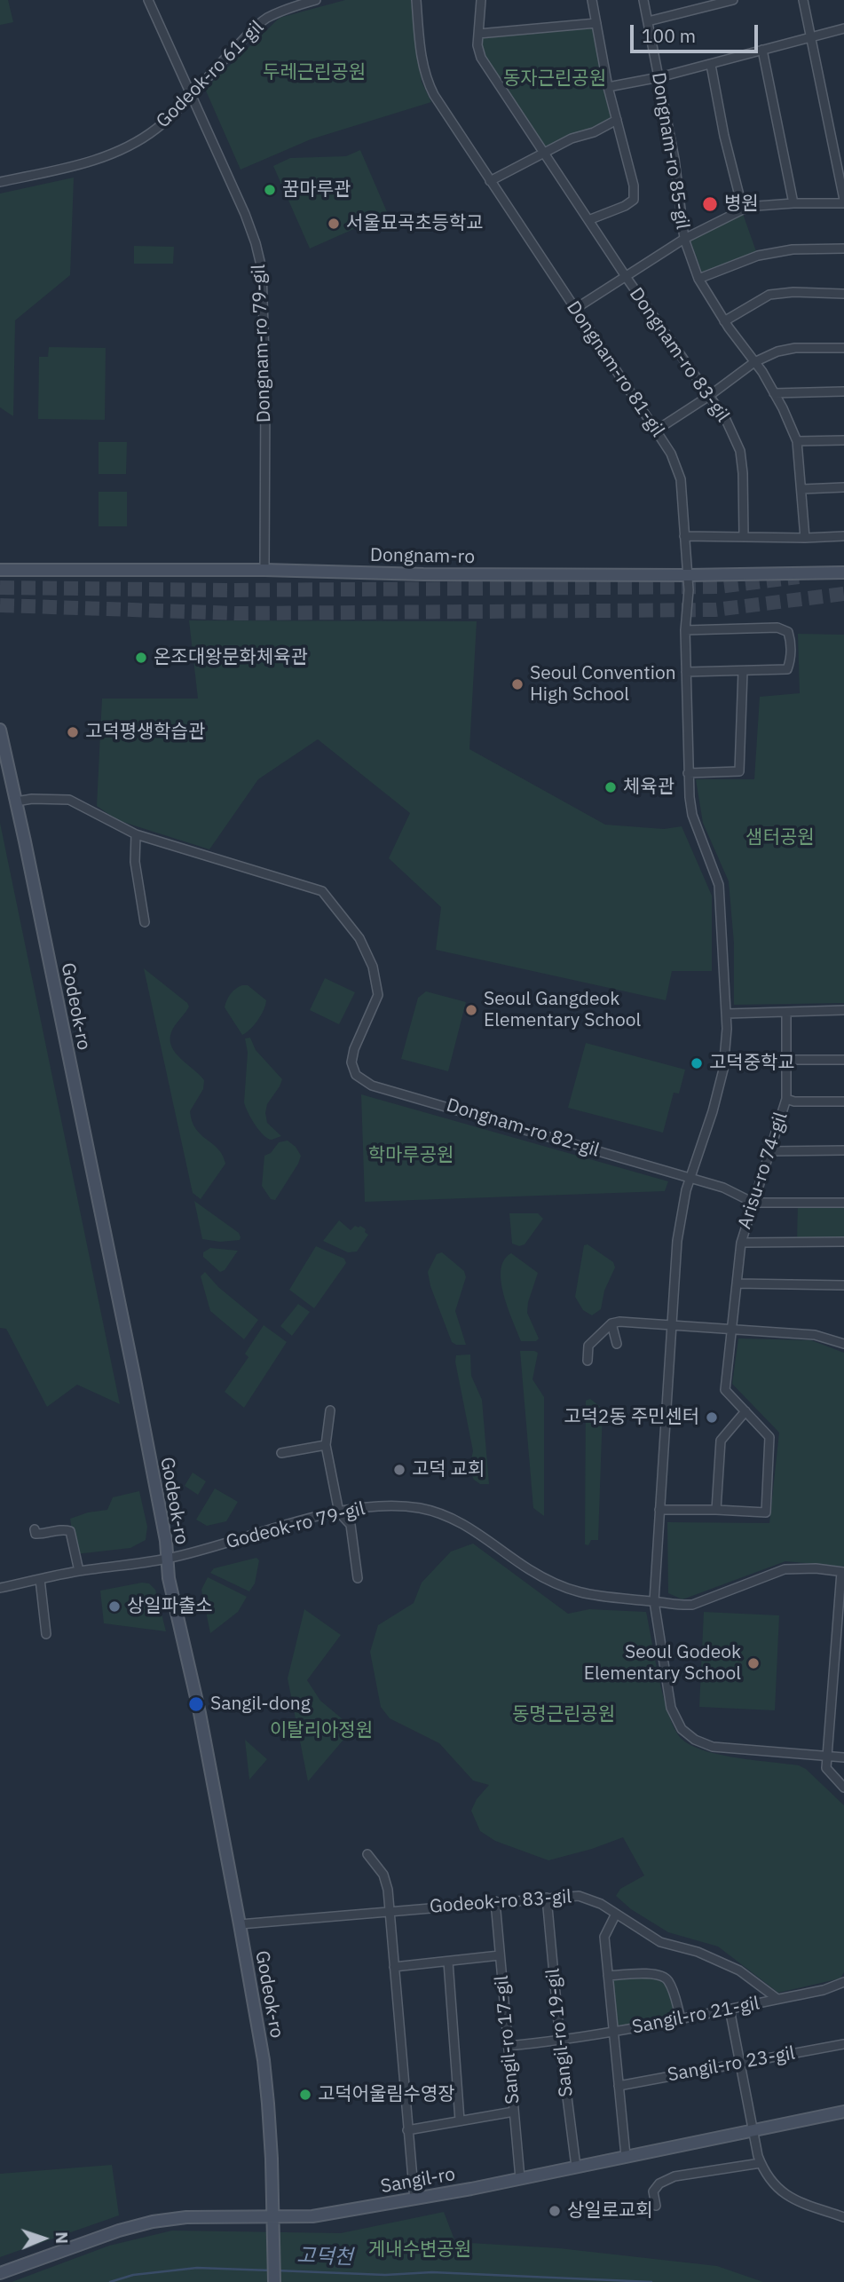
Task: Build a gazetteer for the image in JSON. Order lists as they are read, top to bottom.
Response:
{
  "streets": {
    "main road": ["Dongnam-ro", "Godeok-ro", "Sangil-ro"],
    "street": [
      "Godeok-ro 61-gil",
      "Dongnam-ro 85-gil",
      "Dongnam-ro 79-gil",
      "Dongnam-ro 83-gil",
      "Dongnam-ro 81-gil",
      "Dongnam-ro 82-gil",
      "Arisu-ro 74-gil",
      "Godeok-ro 79-gil",
      "Godeok-ro 83-gil",
      "Sangil-ro 21-gil",
      "Sangil-ro 19-gil",
      "Sangil-ro 17-gil",
      "Sangil-ro 23-gil"
    ]
  },
  "crossings": [
    ["Godeok-ro 61-gil", "Dongnam-ro 79-gil"],
    ["Dongnam-ro 79-gil", "Dongnam-ro"],
    ["Dongnam-ro 81-gil", "Dongnam-ro"],
    ["Godeok-ro", "Godeok-ro 79-gil"],
    ["Godeok-ro", "Godeok-ro 83-gil"],
    ["Godeok-ro", "Sangil-ro"],
    ["Dongnam-ro 82-gil", "Arisu-ro 74-gil"],
    ["Godeok-ro 83-gil", "Sangil-ro 21-gil"],
    ["Godeok-ro 83-gil", "Sangil-ro 19-gil"],
    ["Godeok-ro 83-gil", "Sangil-ro 17-gil"],
    ["Sangil-ro 21-gil", "Sangil-ro 23-gil"],
    ["Sangil-ro 21-gil", "Sangil-ro"],
    ["Sangil-ro 19-gil", "Sangil-ro"],
    ["Sangil-ro 17-gil", "Sangil-ro"]
  ],
  "water": ["고덕천"],
  "parks": [
    "두레근린공원",
    "동자근린공원",
    "샘터공원",
    "학마루공원",
    "동명근린공원",
    "이탈리아정원",
    "게내수변공원"
  ],
  "places": [
    "꿈마루관",
    "병원",
    "서울묘곡초등학교",
    "온조대왕문화체육관",
    "Seoul Convention High School",
    "고덕평생학습관",
    "체육관",
    "Seoul Gangdeok Elementary School",
    "고덕중학교",
    "고덕2동 주민센터",
    "고덕 교회",
    "상일파출소",
    "Seoul Godeok Elementary School",
    "Sangil-dong",
    "고덕어울림수영장",
    "상일로교회"
  ],
  "scale_bar": "100 m",
  "north": "right"
}
